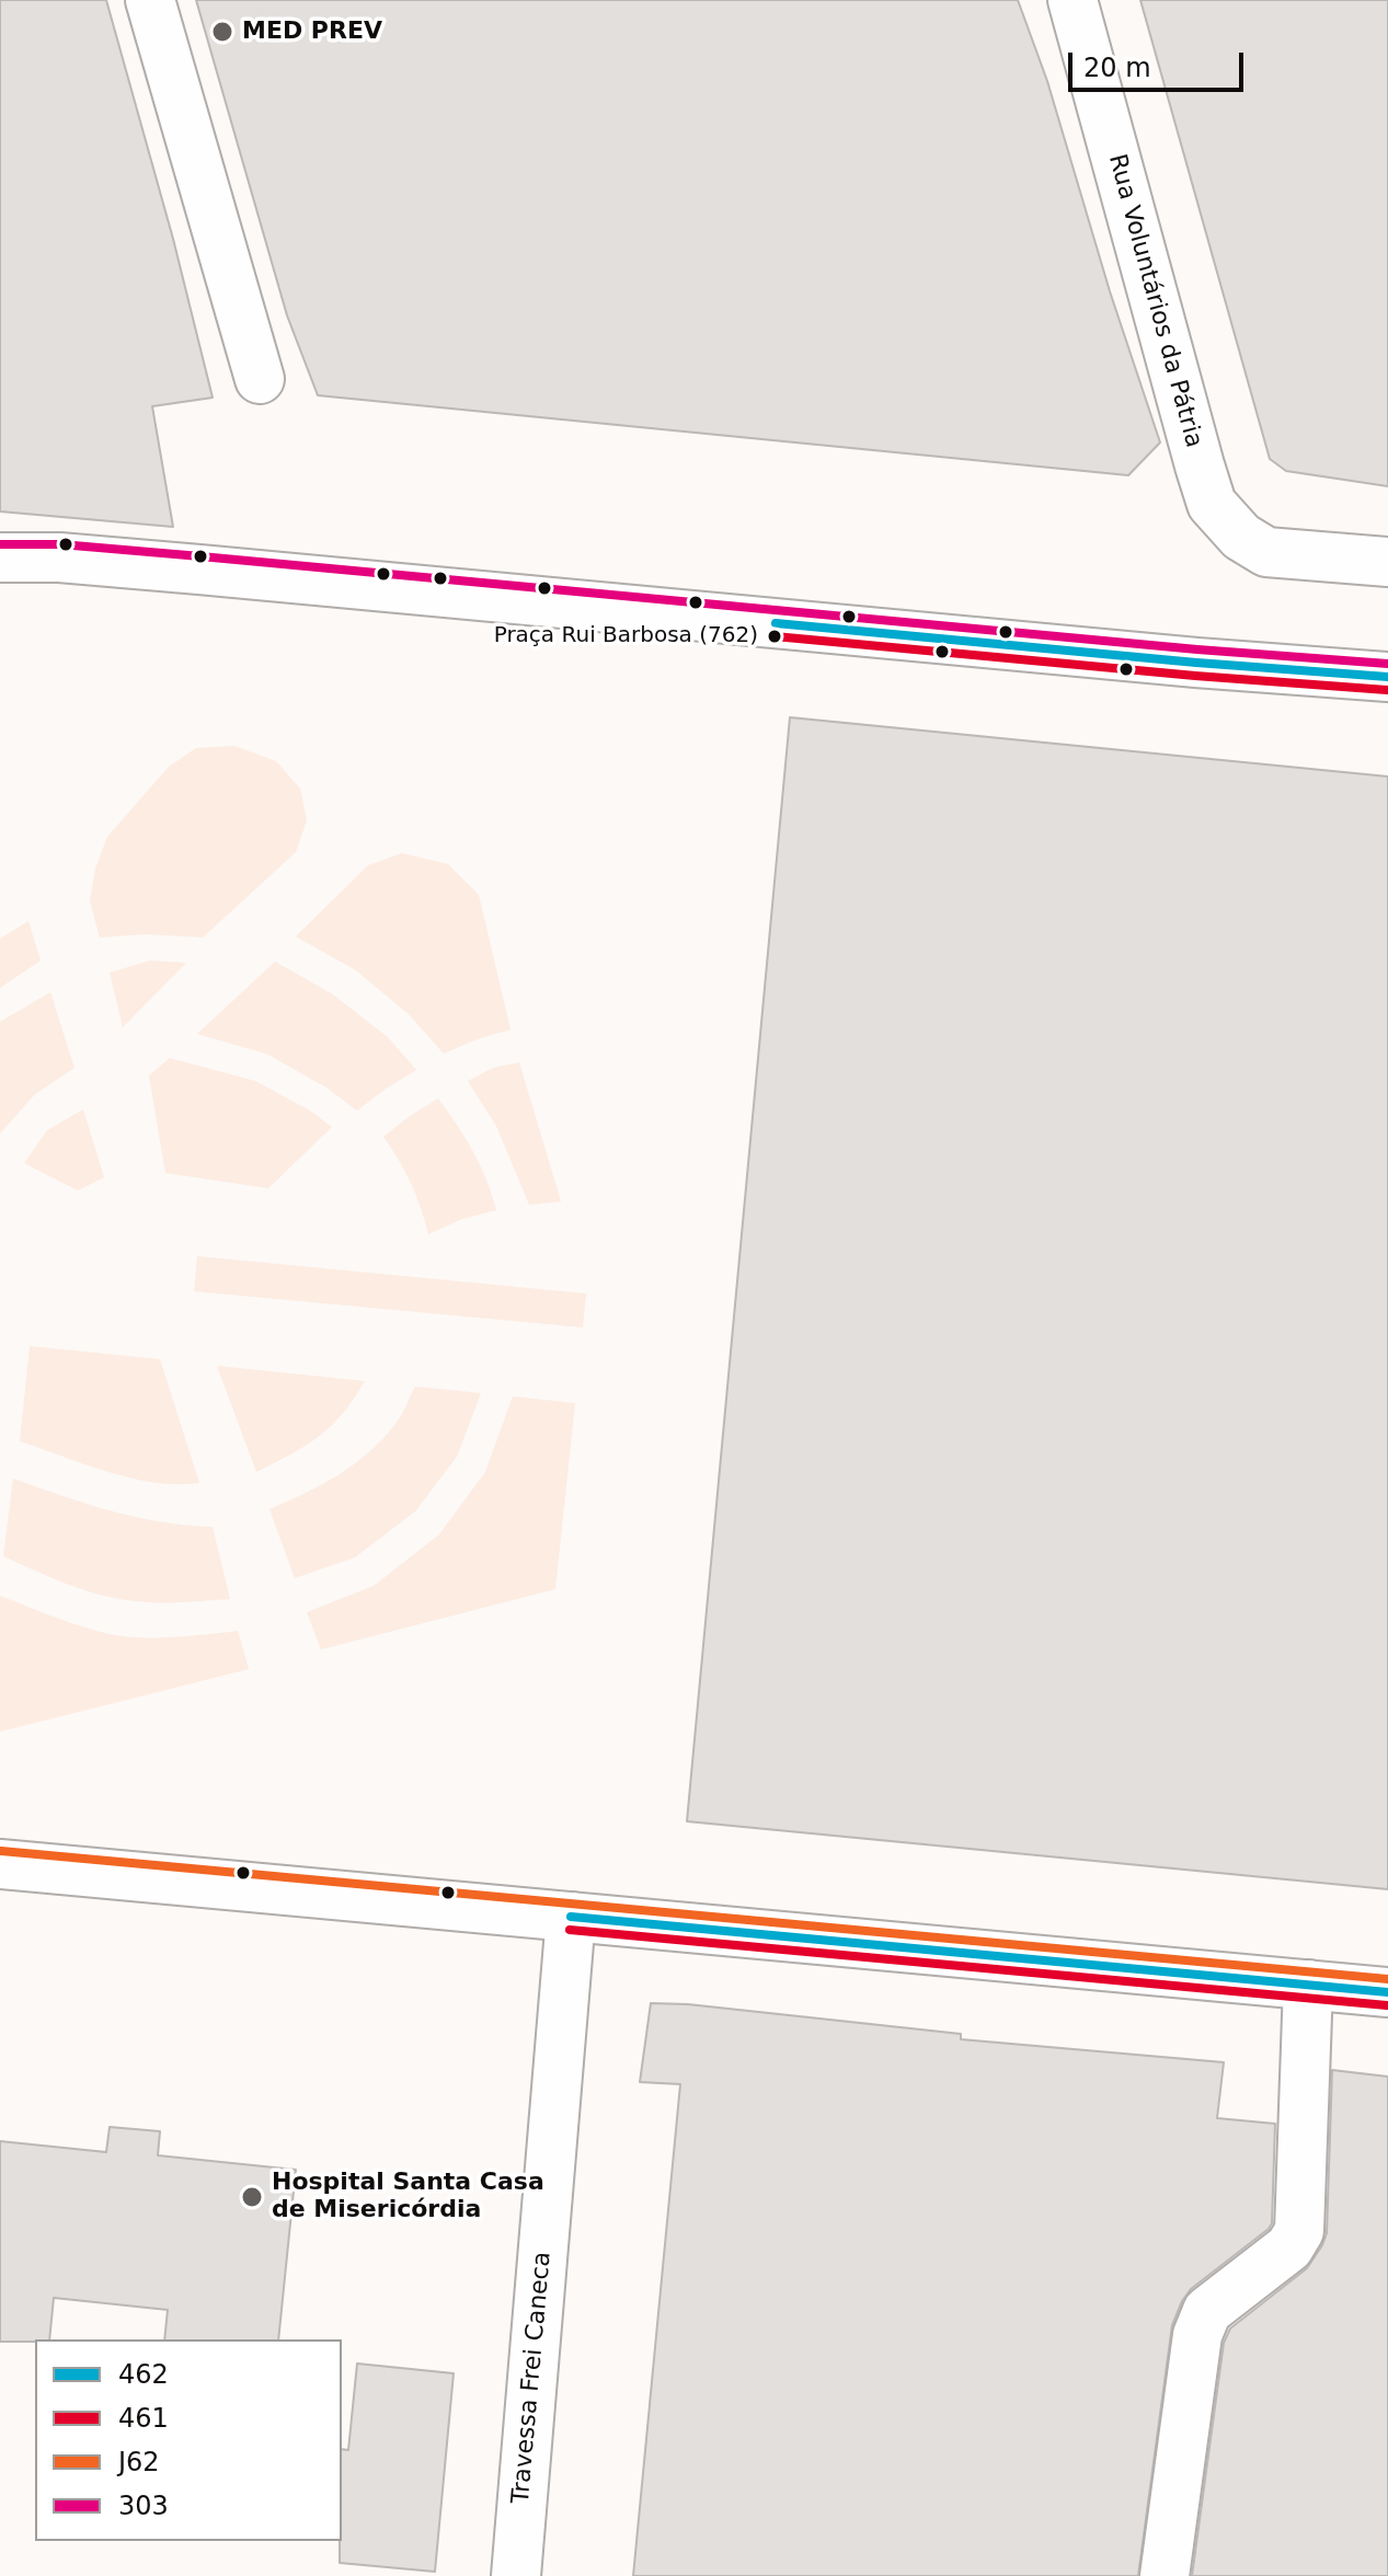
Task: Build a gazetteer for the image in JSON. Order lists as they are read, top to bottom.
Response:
{
  "streets": {
    "street": ["Rua Voluntários da Pátria", "Travessa Frei Caneca"]
  },
  "places": ["MED PREV", "Praça Rui Barbosa (762)", "Hospital Santa Casa de Misericórdia"],
  "lines": [
    "transit line 303",
    "transit line 462",
    "transit line 461",
    "transit line J62"
  ],
  "legend": [
    "462",
    "461",
    "J62",
    "303"
  ],
  "scale_bar": "20 m"
}
